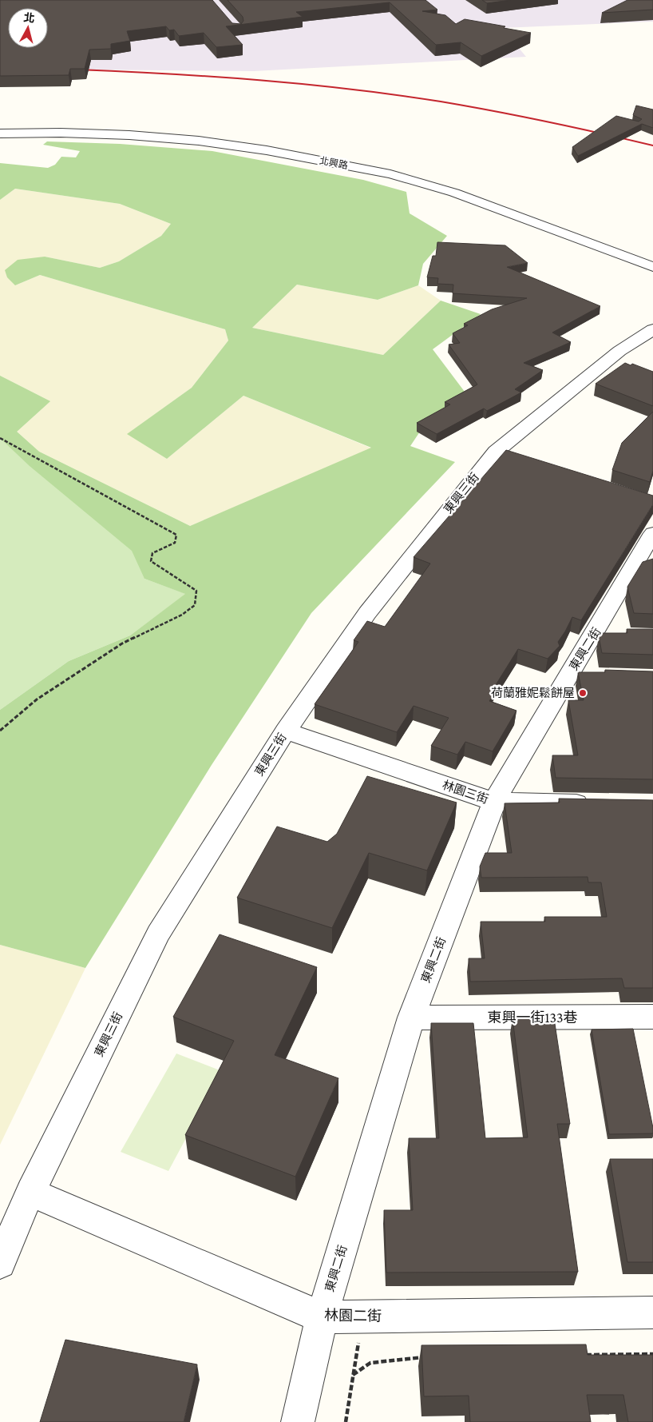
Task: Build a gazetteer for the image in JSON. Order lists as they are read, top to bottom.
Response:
{
  "streets": {
    "street": [
      "北興路",
      "東興三街",
      "東興二街",
      "林園三街",
      "東興一街133巷",
      "林園二街"
    ]
  },
  "crossings": [
    ["東興三街", "林園三街"],
    ["東興三街", "林園二街"],
    ["東興二街", "林園三街"],
    ["東興二街", "東興一街133巷"],
    ["東興二街", "林園二街"]
  ],
  "places": ["荷蘭雅妮鬆餅屋"],
  "north": "top"
}
